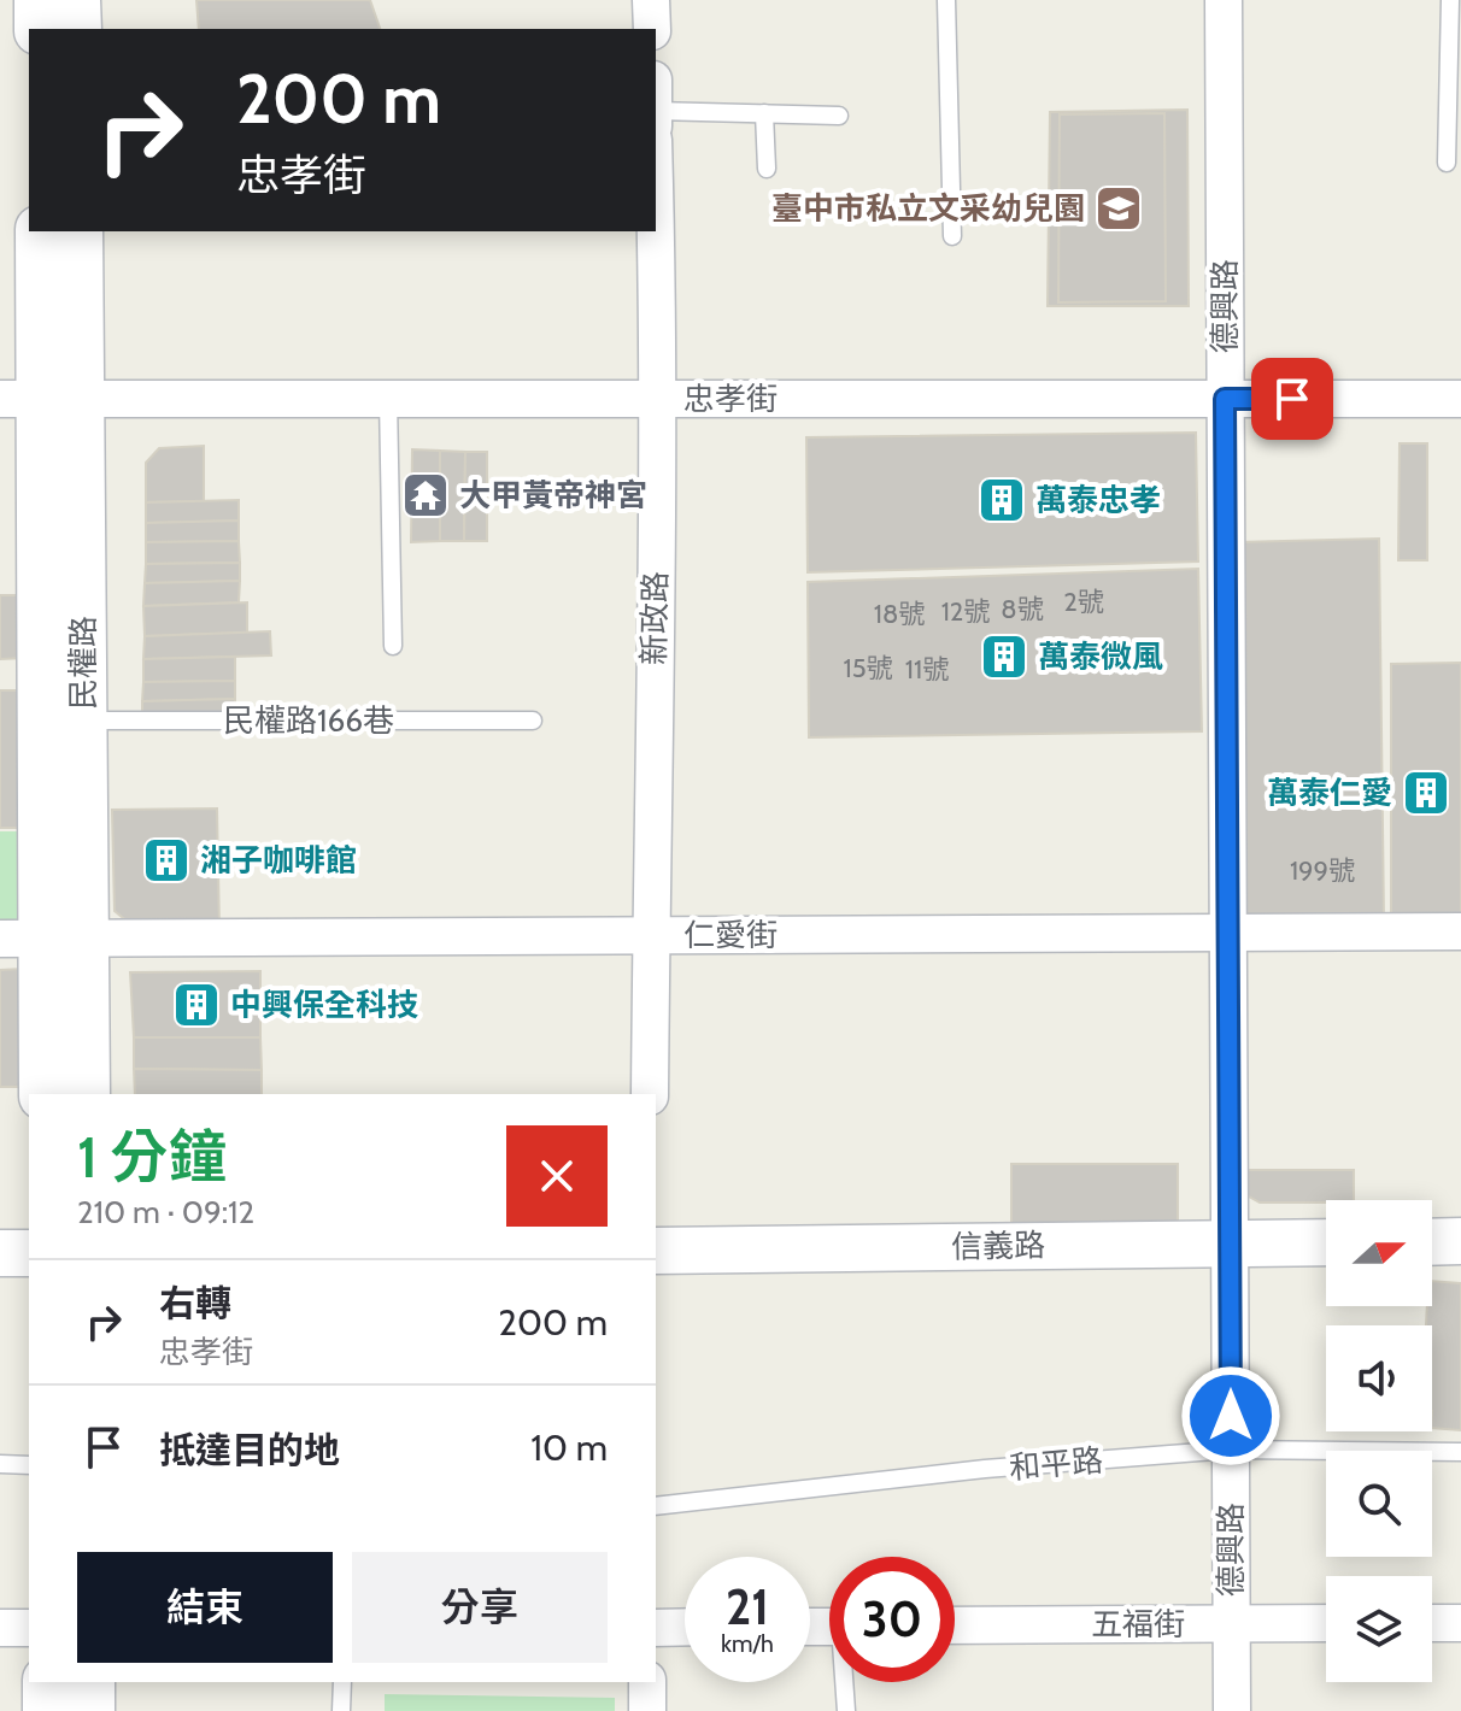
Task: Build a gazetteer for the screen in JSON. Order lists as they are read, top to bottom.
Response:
{
  "streets": {
    "street": [
      "德興路",
      "忠孝街",
      "新政路",
      "民權路",
      "仁愛街",
      "信義路",
      "五福街"
    ],
    "lane": ["民權路166巷", "和平路"]
  },
  "crossings": [
    ["德興路", "忠孝街"],
    ["德興路", "仁愛街"],
    ["德興路", "信義路"],
    ["德興路", "和平路"],
    ["德興路", "五福街"],
    ["忠孝街", "新政路"],
    ["忠孝街", "民權路"],
    ["新政路", "仁愛街"],
    ["民權路", "民權路166巷"],
    ["民權路", "仁愛街"]
  ],
  "places": {
    "school or university": ["臺中市私立文采幼兒園"],
    "temple": ["大甲黃帝神宮"],
    "building": [
      "萬泰忠孝",
      "萬泰微風",
      "萬泰仁愛",
      "湘子咖啡館",
      "中興保全科技"
    ]
  },
  "house_numbers": [
    "2號",
    "8號",
    "12號",
    "18號",
    "15號",
    "11號",
    "199號"
  ],
  "north": "right",
  "page": {
    "turn": ["200 m", "忠孝街"],
    "heading": ["1 分鐘", "210 m · 09:12"],
    "list": [
      {
        "name": "右轉",
        "note": "忠孝街",
        "value": "200 m"
      },
      {
        "name": "抵達目的地",
        "value": "10 m"
      }
    ],
    "buttons": ["結束", "分享"],
    "speed": "21 km/h",
    "limit": "30"
  }
}
